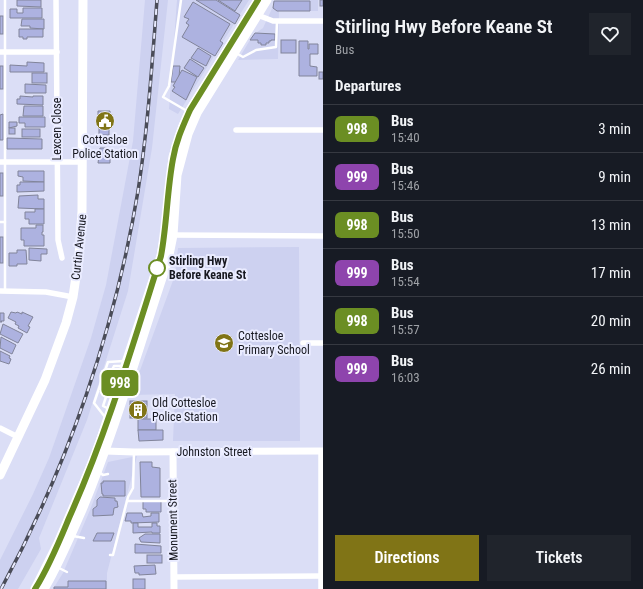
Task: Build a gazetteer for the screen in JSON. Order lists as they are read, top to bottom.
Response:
{
  "streets": {
    "main road": ["Curtin Avenue"],
    "street": ["Lexcen Close", "Johnston Street", "Monument Street"]
  },
  "crossings": [
    ["Johnston Street", "Monument Street"]
  ],
  "places": {
    "public building": ["Cottesloe Police Station"],
    "other": ["Stirling Hwy Before Keane St"],
    "school or university": ["Cottesloe Primary School"],
    "building": ["Old Cottesloe Police Station"]
  },
  "lines": ["bus line 998"],
  "page": {
    "on_map": "998",
    "heading": [
      ["Stirling Hwy Before Keane St", "Bus"],
      "Departures"
    ],
    "list": [
      {
        "mark": "998",
        "name": "Bus",
        "note": "15:40",
        "value": "3 min"
      },
      {
        "mark": "999",
        "name": "Bus",
        "note": "15:46",
        "value": "9 min"
      },
      {
        "mark": "998",
        "name": "Bus",
        "note": "15:50",
        "value": "13 min"
      },
      {
        "mark": "999",
        "name": "Bus",
        "note": "15:54",
        "value": "17 min"
      },
      {
        "mark": "998",
        "name": "Bus",
        "note": "15:57",
        "value": "20 min"
      },
      {
        "mark": "999",
        "name": "Bus",
        "note": "16:03",
        "value": "26 min"
      }
    ],
    "buttons": ["Directions", "Tickets"]
  }
}
